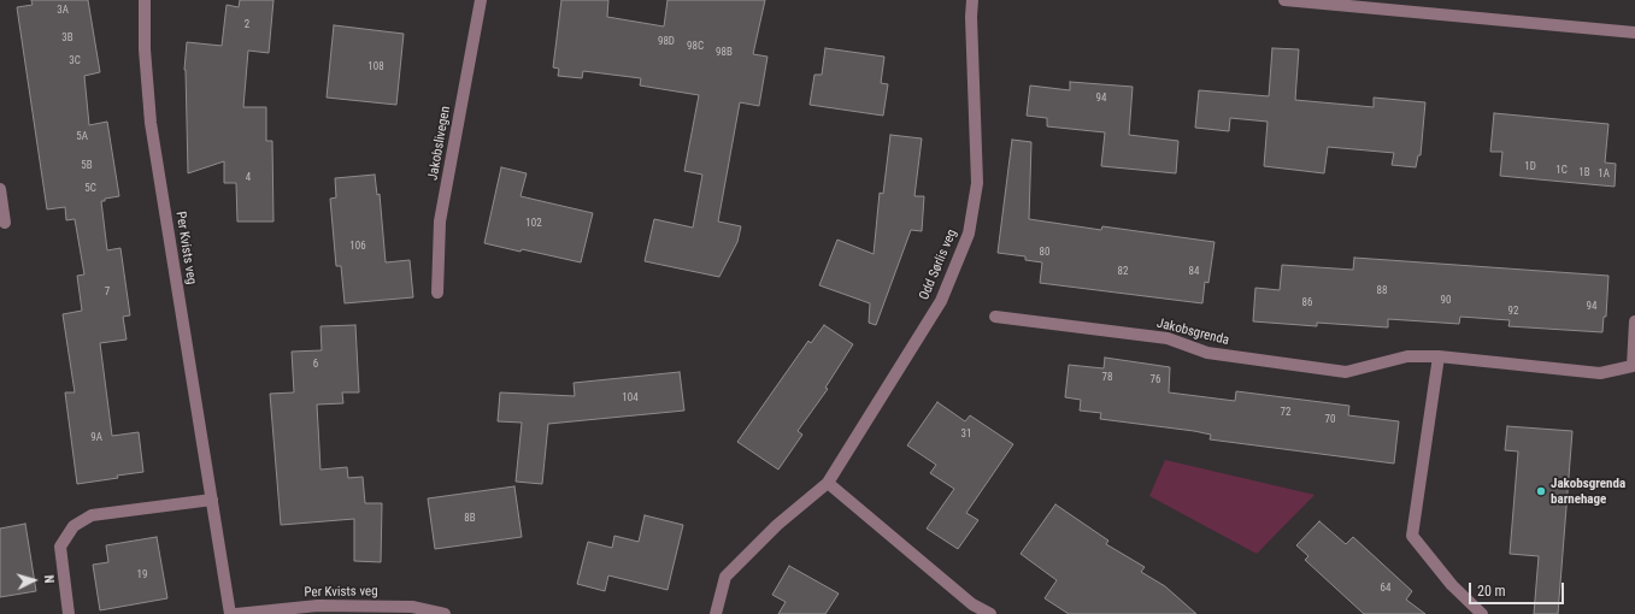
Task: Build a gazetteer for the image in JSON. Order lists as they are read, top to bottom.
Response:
{
  "streets": {
    "street": [
      "Jakobslivegen",
      "Per Kvists veg",
      "Odd Sørlis veg",
      "Jakobsgrenda"
    ]
  },
  "places": ["Jakobsgrenda barnehage"],
  "house_numbers": [
    "3A",
    "2",
    "3B",
    "98D",
    "98C",
    "98B",
    "3C",
    "108",
    "94",
    "5A",
    "5B",
    "1D",
    "1C",
    "1B",
    "1A",
    "4",
    "5C",
    "102",
    "106",
    "80",
    "82",
    "84",
    "88",
    "7",
    "90",
    "86",
    "94",
    "92",
    "6",
    "78",
    "76",
    "104",
    "72",
    "70",
    "31",
    "9A",
    "8B",
    "19",
    "64"
  ],
  "scale_bar": "20 m",
  "north": "right"
}
